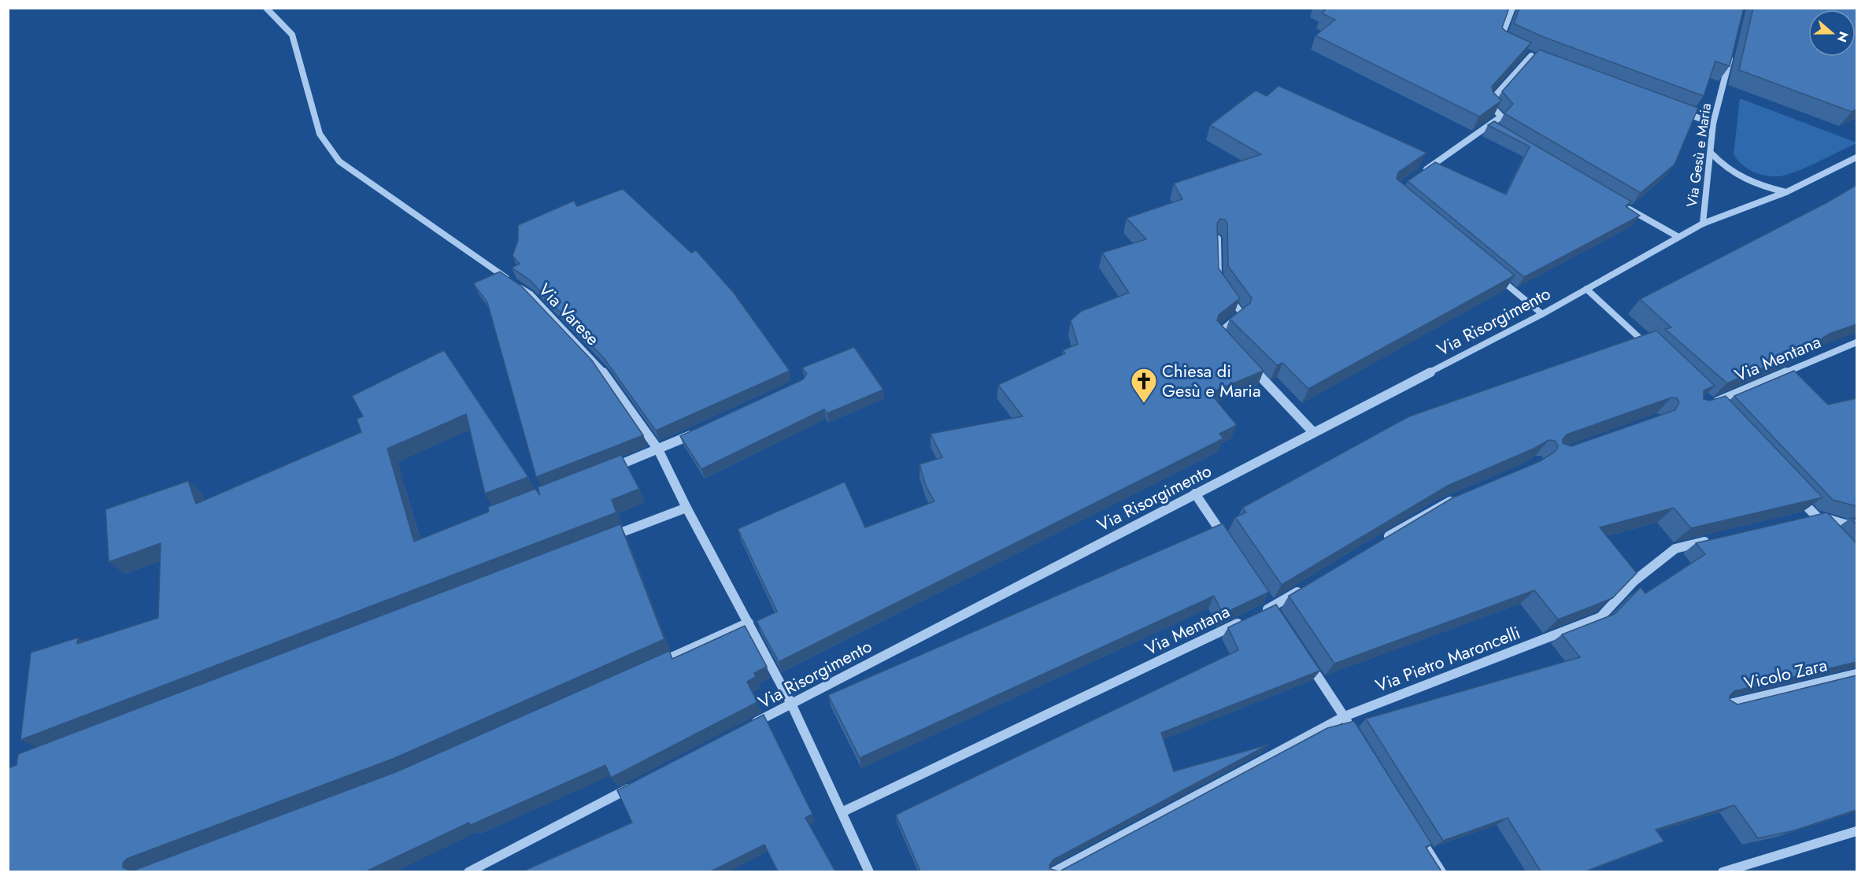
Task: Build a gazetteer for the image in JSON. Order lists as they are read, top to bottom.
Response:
{
  "streets": {
    "street": [
      "Via Gesù e Maria",
      "Via Varese",
      "Via Risorgimento",
      "Via Mentana",
      "Via Pietro Maroncelli",
      "Vicolo Zara"
    ]
  },
  "crossings": [
    ["Via Gesù e Maria", "Via Risorgimento"],
    ["Via Varese", "Via Risorgimento"],
    ["Via Varese", "Via Mentana"]
  ],
  "places": {
    "church": ["Chiesa di Gesù e Maria"]
  },
  "north": "right"
}
